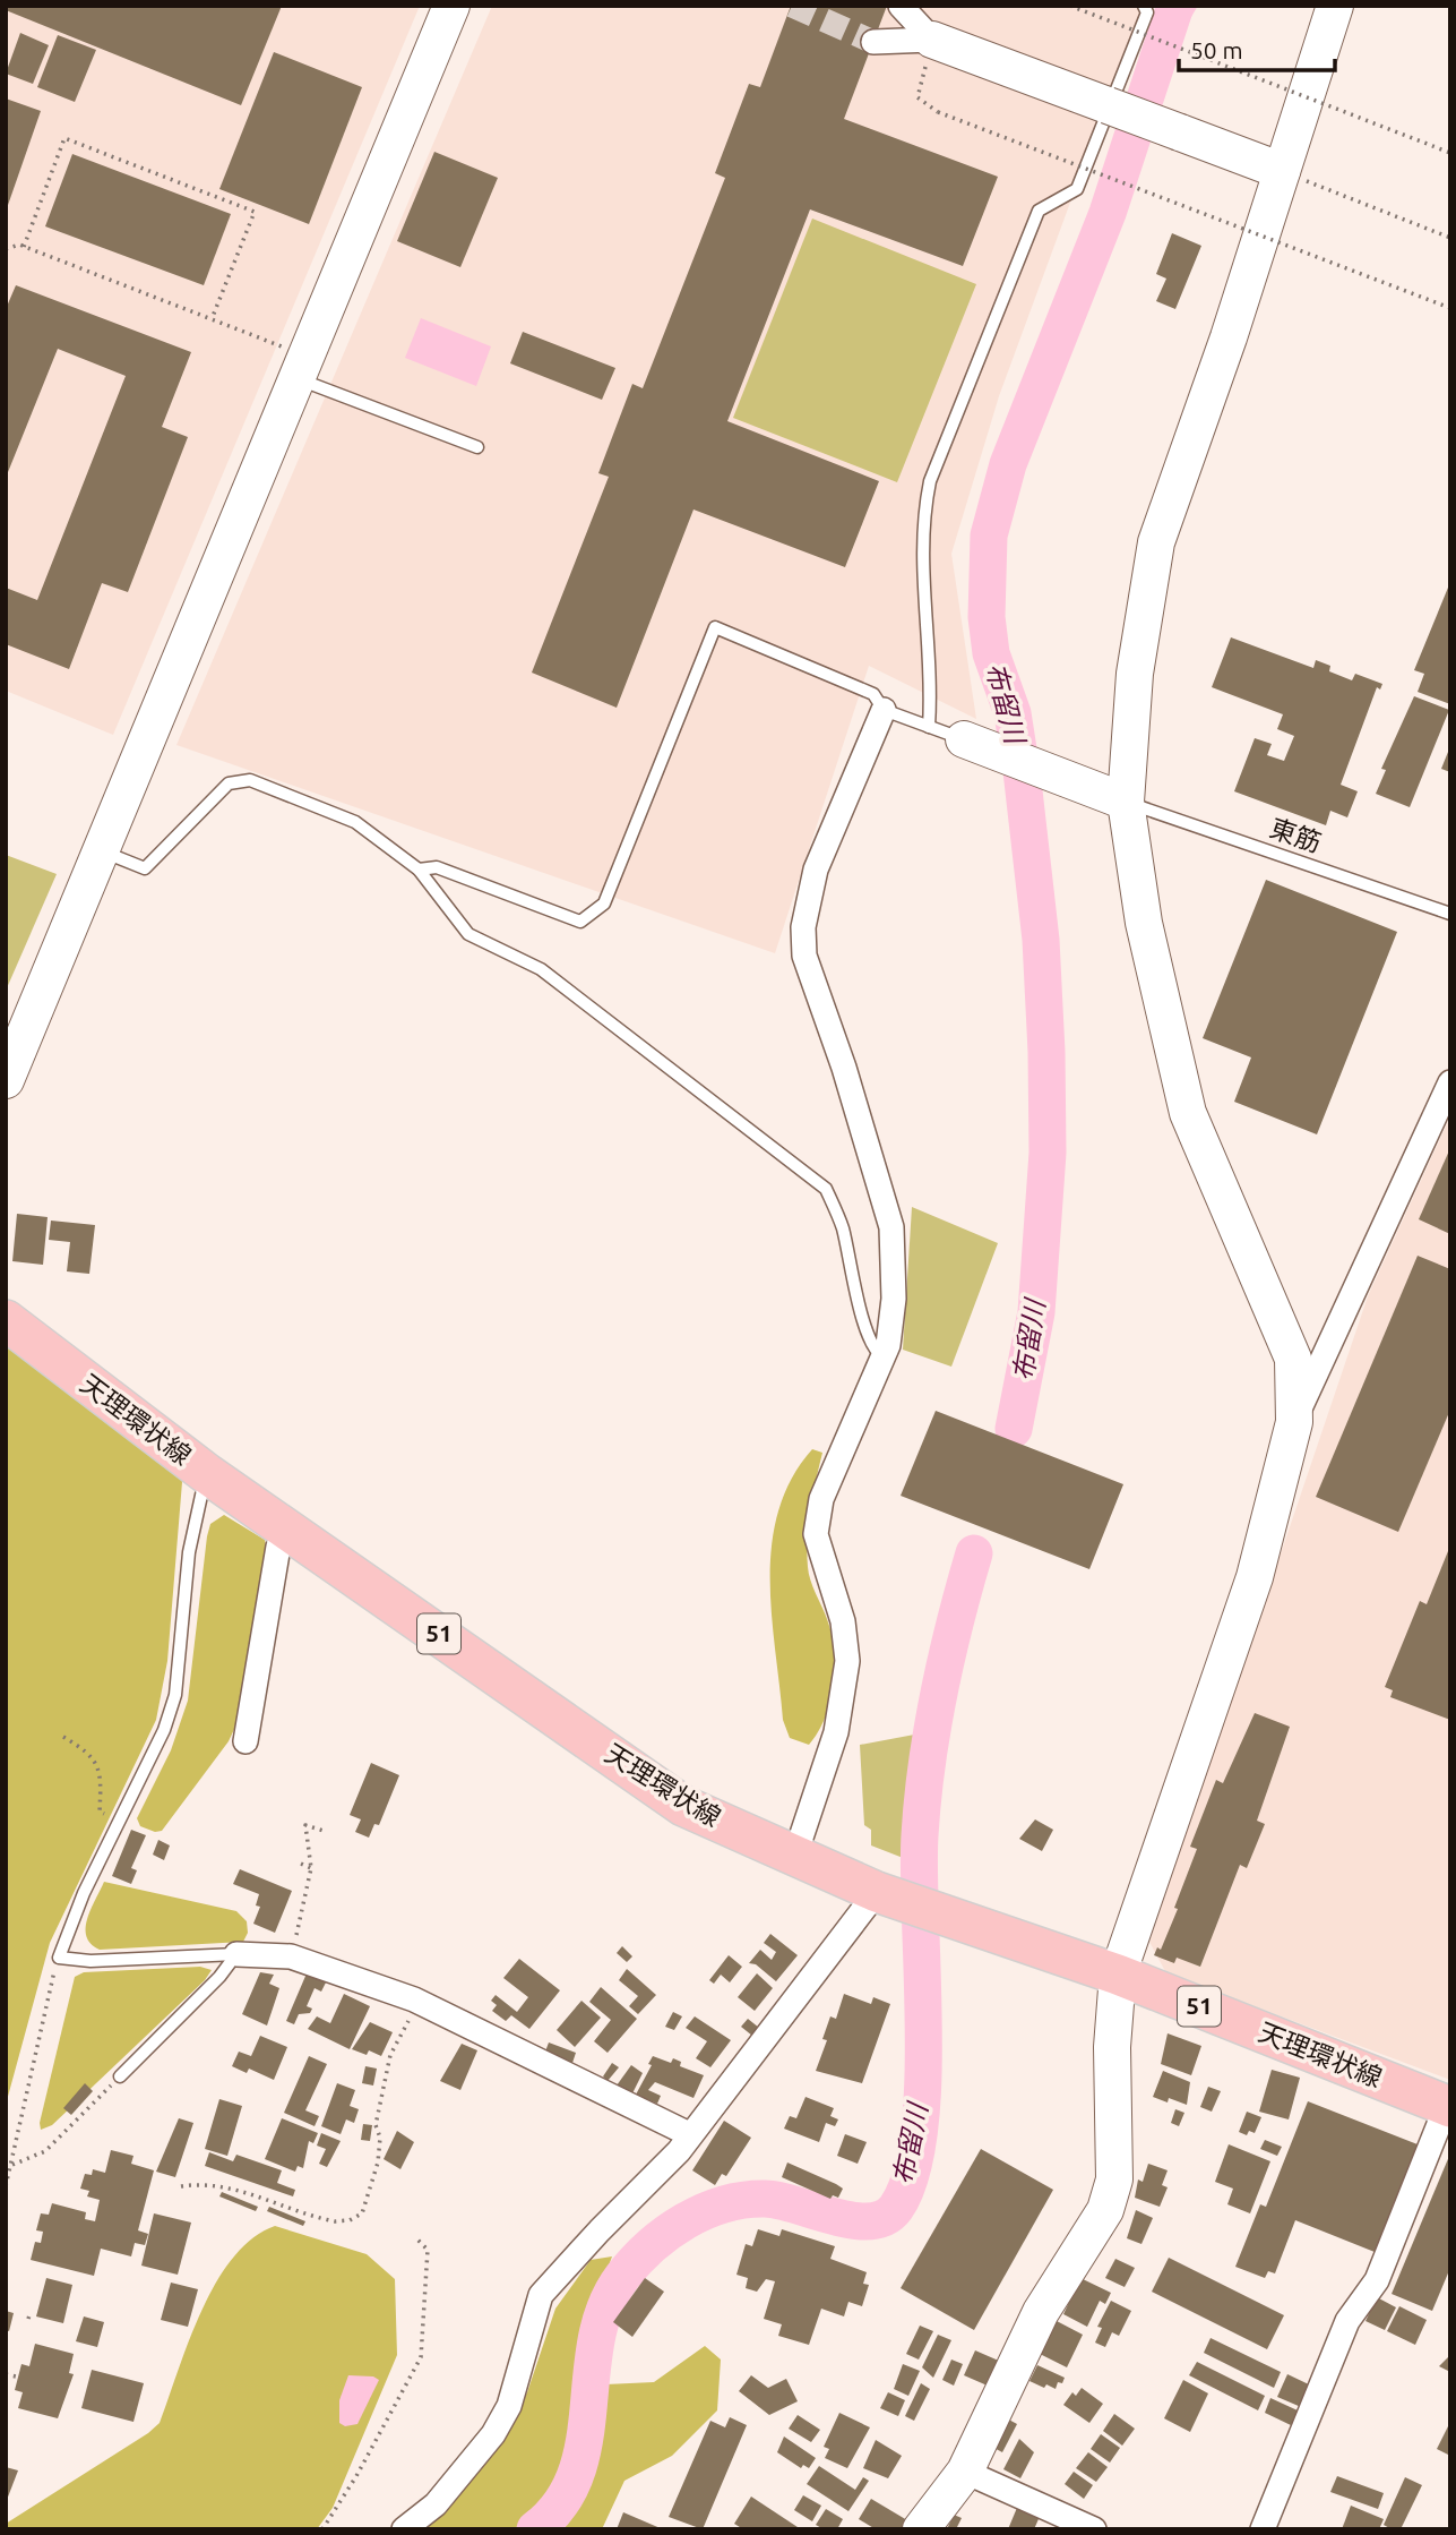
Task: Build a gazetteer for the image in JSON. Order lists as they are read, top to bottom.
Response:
{
  "streets": {
    "main road": ["天理環状線", "51"],
    "lane": ["東筋"]
  },
  "water": ["布留川"],
  "scale_bar": "50 m"
}
